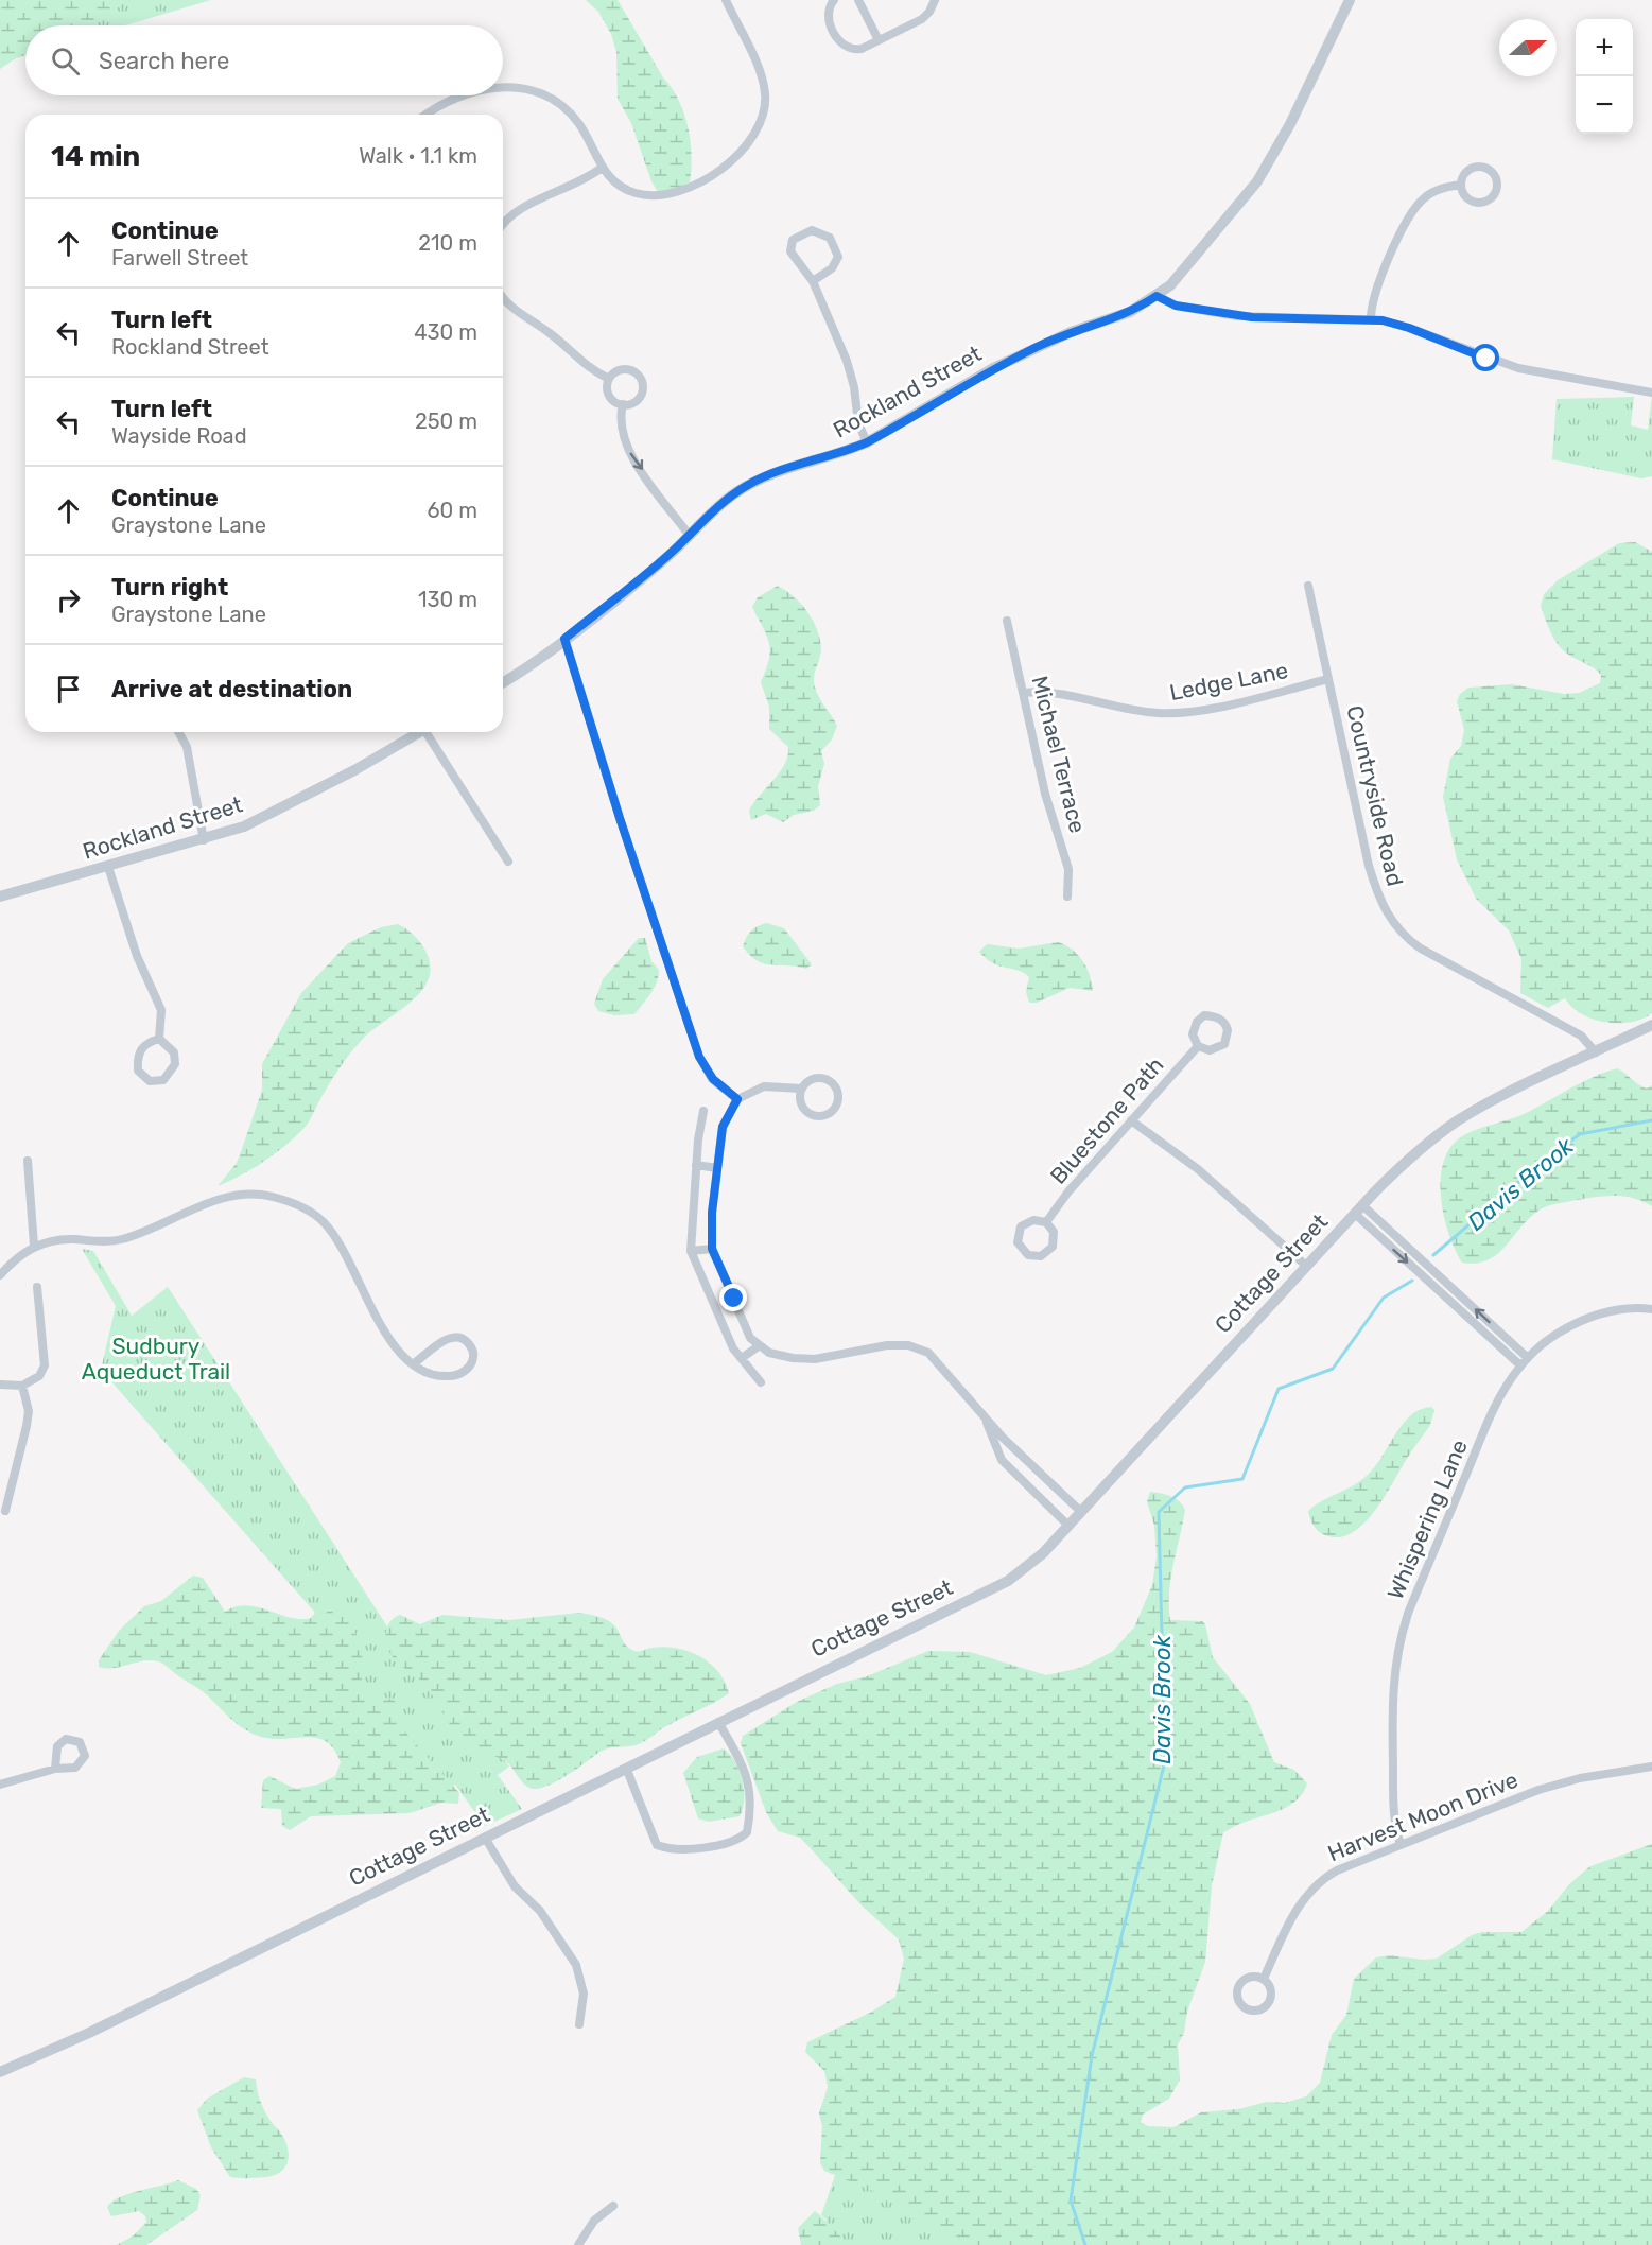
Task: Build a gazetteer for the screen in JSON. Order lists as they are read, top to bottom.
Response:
{
  "streets": {
    "street": [
      "Rockland Street",
      "Ledge Lane",
      "Michael Terrace",
      "Countryside Road",
      "Bluestone Path",
      "Cottage Street",
      "Whispering Lane",
      "Harvest Moon Drive"
    ]
  },
  "crossings": [
    ["Ledge Lane", "Michael Terrace"],
    ["Ledge Lane", "Countryside Road"],
    ["Countryside Road", "Cottage Street"],
    ["Whispering Lane", "Harvest Moon Drive"]
  ],
  "water": ["Davis Brook"],
  "parks": ["Sudbury Aqueduct Trail"],
  "north": "right",
  "page": {
    "map_buttons": ["+", "−"],
    "search": "Search here",
    "heading": ["14 min", "Walk · 1.1 km"],
    "list": [
      ["Continue", "Farwell Street", "210 m"],
      ["Turn left", "Rockland Street", "430 m"],
      ["Turn left", "Wayside Road", "250 m"],
      ["Continue", "Graystone Lane", "60 m"],
      ["Turn right", "Graystone Lane", "130 m"],
      "Arrive at destination"
    ]
  }
}
